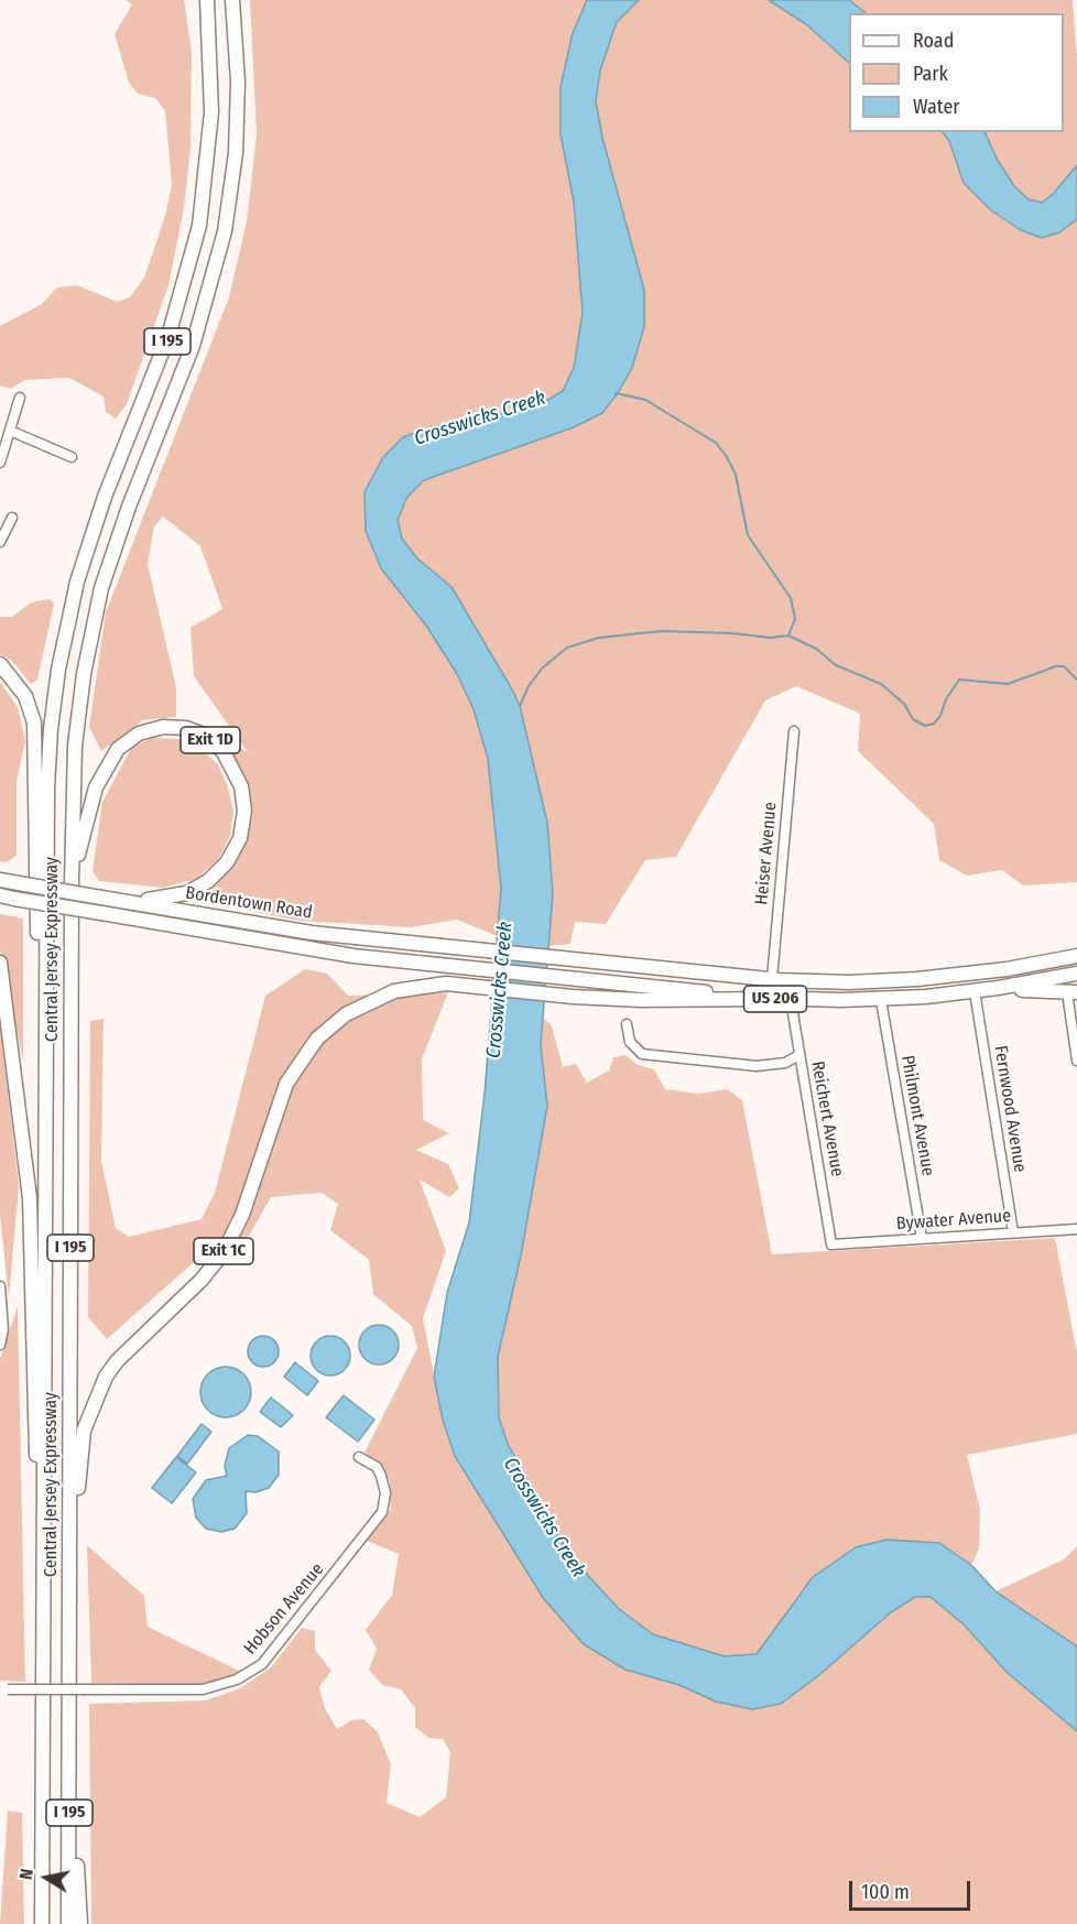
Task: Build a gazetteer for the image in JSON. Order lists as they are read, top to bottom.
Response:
{
  "streets": {
    "highway": [
      "I 195",
      "Exit 1D",
      "Bordentown Road",
      "Central Jersey Expressway",
      "US 206",
      "Exit 1C"
    ],
    "street": [
      "Heiser Avenue",
      "Fernwood Avenue",
      "Philmont Avenue",
      "Reichert Avenue",
      "Bywater Avenue",
      "Hobson Avenue"
    ]
  },
  "crossings": [
    ["Exit 1D", "Bordentown Road"],
    ["Exit 1D", "Central Jersey Expressway"],
    ["Heiser Avenue", "Bordentown Road"],
    ["Heiser Avenue", "US 206"],
    ["Bordentown Road", "US 206"],
    ["Bordentown Road", "Exit 1C"],
    ["Central Jersey Expressway", "Exit 1C"],
    ["US 206", "Fernwood Avenue"],
    ["US 206", "Philmont Avenue"],
    ["US 206", "Reichert Avenue"],
    ["US 206", "Exit 1C"],
    ["Fernwood Avenue", "Bywater Avenue"],
    ["Philmont Avenue", "Bywater Avenue"],
    ["Reichert Avenue", "Bywater Avenue"]
  ],
  "water": ["Crosswicks Creek"],
  "legend": ["Road", "Park", "Water"],
  "scale_bar": "100 m",
  "north": "left"
}
